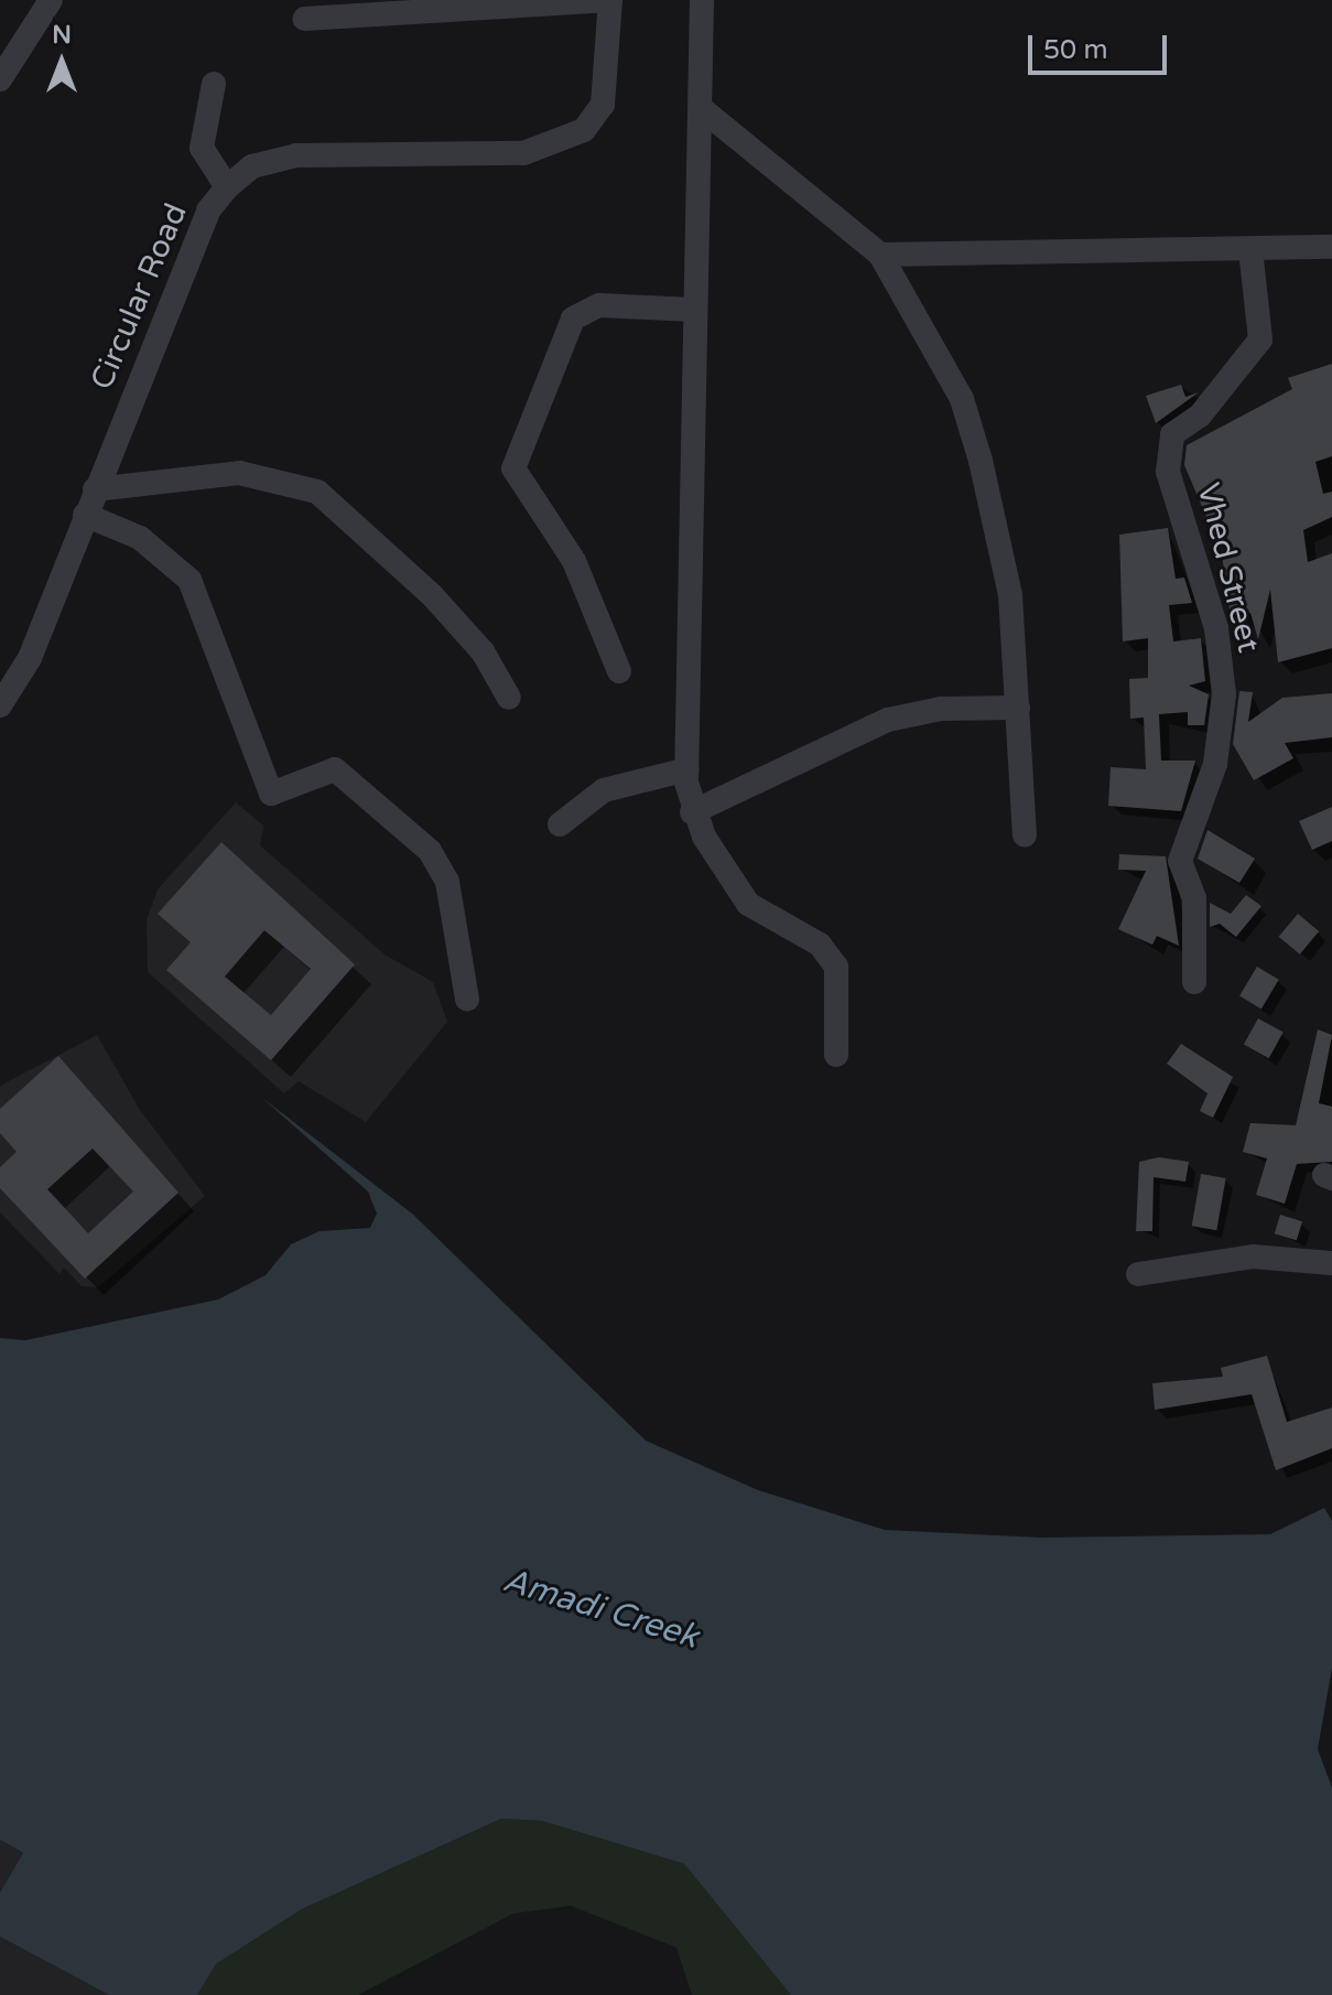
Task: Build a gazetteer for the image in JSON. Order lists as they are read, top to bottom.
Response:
{
  "streets": {
    "street": ["Circular Road", "Vhed Street"]
  },
  "water": ["Amadi Creek"],
  "scale_bar": "50 m",
  "north": "top"
}
